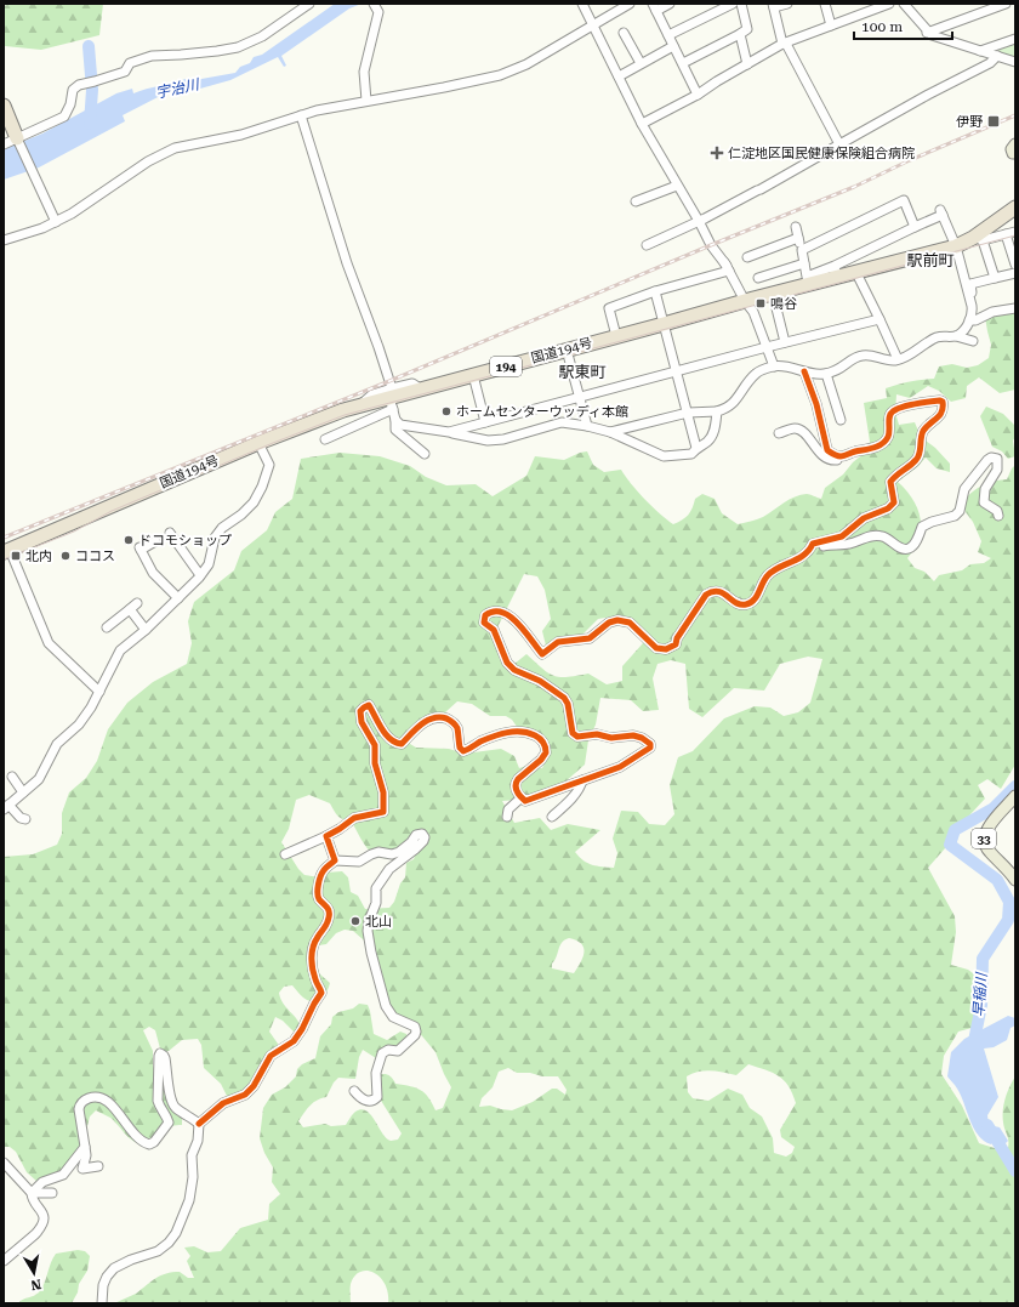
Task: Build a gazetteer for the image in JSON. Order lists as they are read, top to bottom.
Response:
{
  "streets": {
    "highway": ["国道194号", "194"],
    "main road": ["33"]
  },
  "districts": ["駅前町", "駅東町"],
  "water": ["宇治川", "早稲川"],
  "places": {
    "transit": ["伊野", "鳴谷", "北内"],
    "health": ["仁淀地区国民健康保険組合病院"],
    "other": [
      "ホームセンターウッディ本館",
      "ドコモショップ",
      "ココス",
      "北山"
    ]
  },
  "scale_bar": "100 m",
  "north": "bottom"
}
